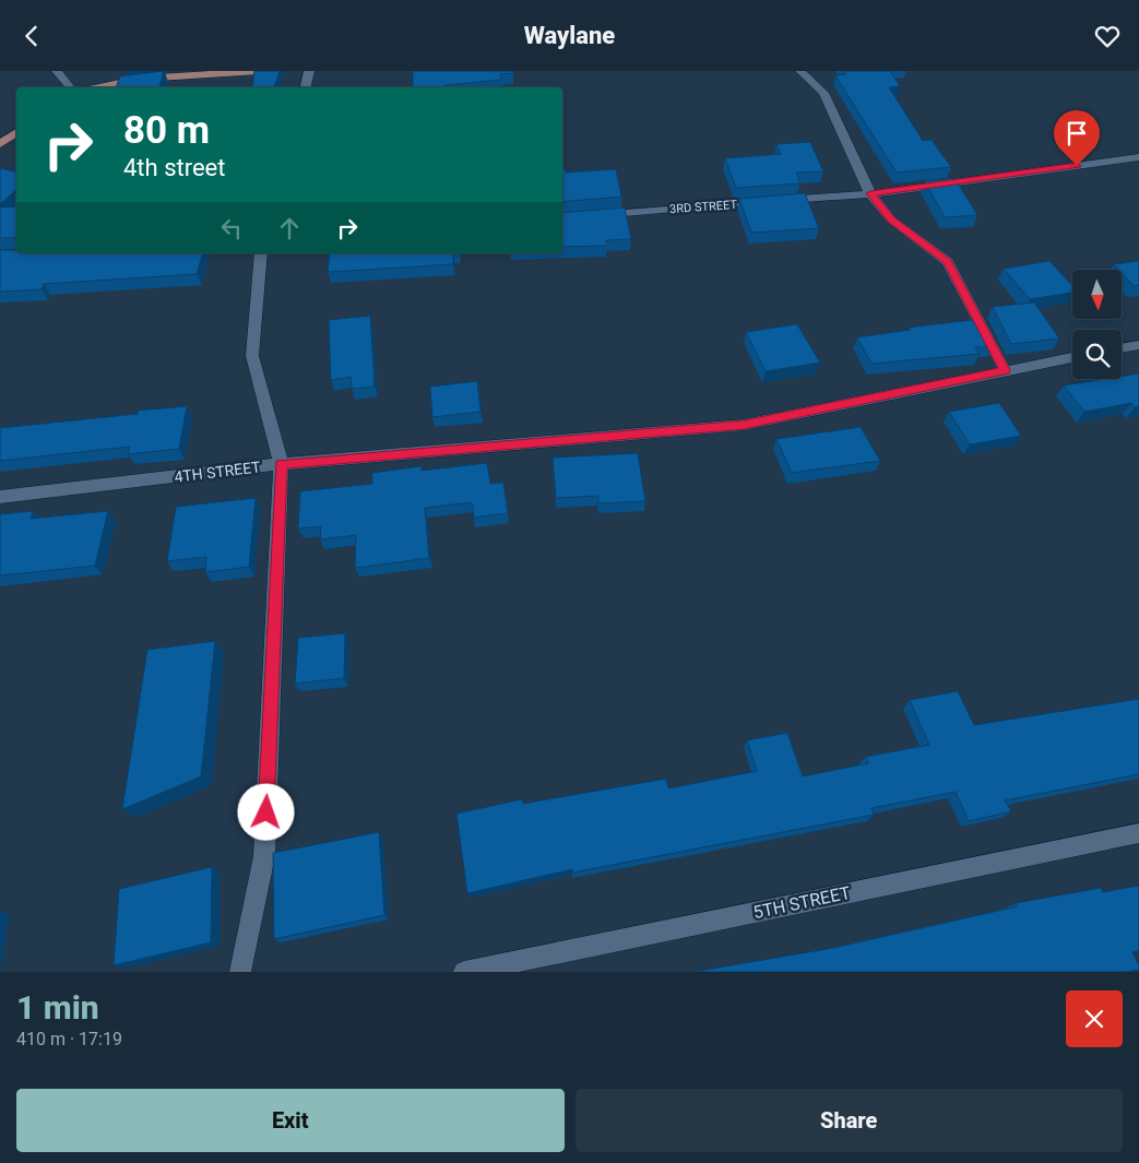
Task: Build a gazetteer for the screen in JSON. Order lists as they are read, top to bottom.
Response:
{
  "streets": {
    "street": ["3RD STREET", "4TH STREET", "5TH STREET"]
  },
  "north": "bottom",
  "page": {
    "header": "Waylane",
    "turn": ["80 m", "4th street"],
    "heading": ["1 min", "410 m · 17:19"],
    "buttons": ["Exit", "Share"]
  }
}
